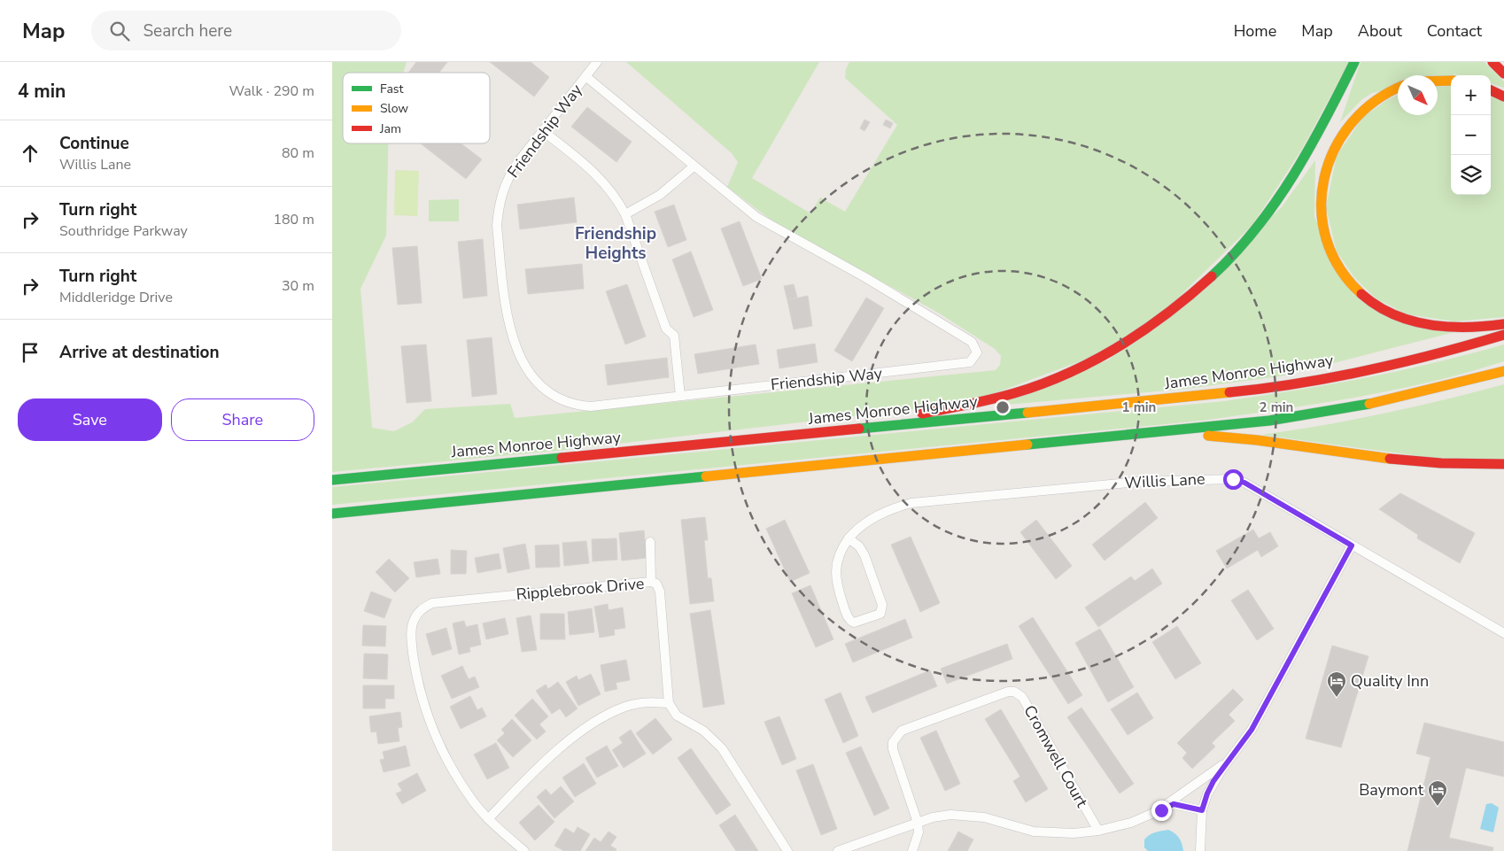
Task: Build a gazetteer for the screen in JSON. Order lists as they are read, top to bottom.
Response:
{
  "streets": {
    "main road": ["James Monroe Highway"],
    "street": [
      "Friendship Way",
      "Willis Lane",
      "Ripplebrook Drive",
      "Cromwell Court"
    ]
  },
  "districts": ["Friendship Heights"],
  "places": {
    "hotel": ["Quality Inn", "Baymont"]
  },
  "legend": ["Fast", "Slow", "Jam"],
  "north": "bottom right",
  "page": {
    "header": "Map",
    "search": "Search here",
    "nav": [
      "Home",
      "Map",
      "About",
      "Contact"
    ],
    "heading": ["4 min", "Walk · 290 m"],
    "map_buttons": ["+", "−"],
    "list": [
      ["Continue", "Willis Lane", "80 m"],
      ["Turn right", "Southridge Parkway", "180 m"],
      ["Turn right", "Middleridge Drive", "30 m"],
      "Arrive at destination"
    ],
    "buttons": ["Save", "Share"]
  },
  "rings": ["1 min", "2 min"]
}
